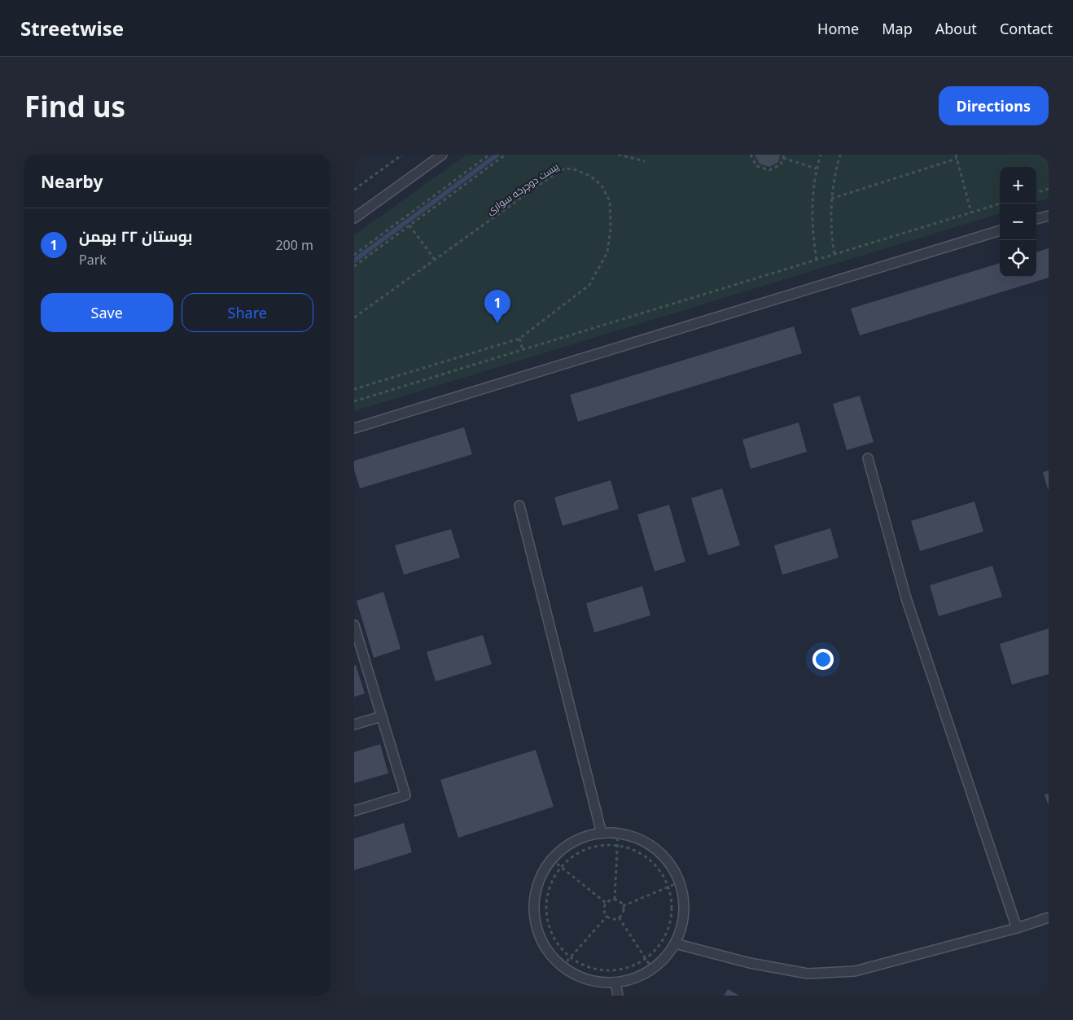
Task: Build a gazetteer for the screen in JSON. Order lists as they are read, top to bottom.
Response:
{
  "streets": {
    "path": ["پیست دوچرخه سواری"]
  },
  "page": {
    "header": "Streetwise",
    "nav": [
      "Home",
      "Map",
      "About",
      "Contact"
    ],
    "buttons": [
      "Directions",
      ["Save", "Share"]
    ],
    "title": "Find us",
    "heading": "Nearby",
    "map_buttons": ["+", "−"],
    "list": [
      {
        "mark": "1",
        "name": "بوستان ۲۲ بهمن",
        "note": "Park",
        "value": "200 m"
      }
    ],
    "pins": "1"
  }
}
